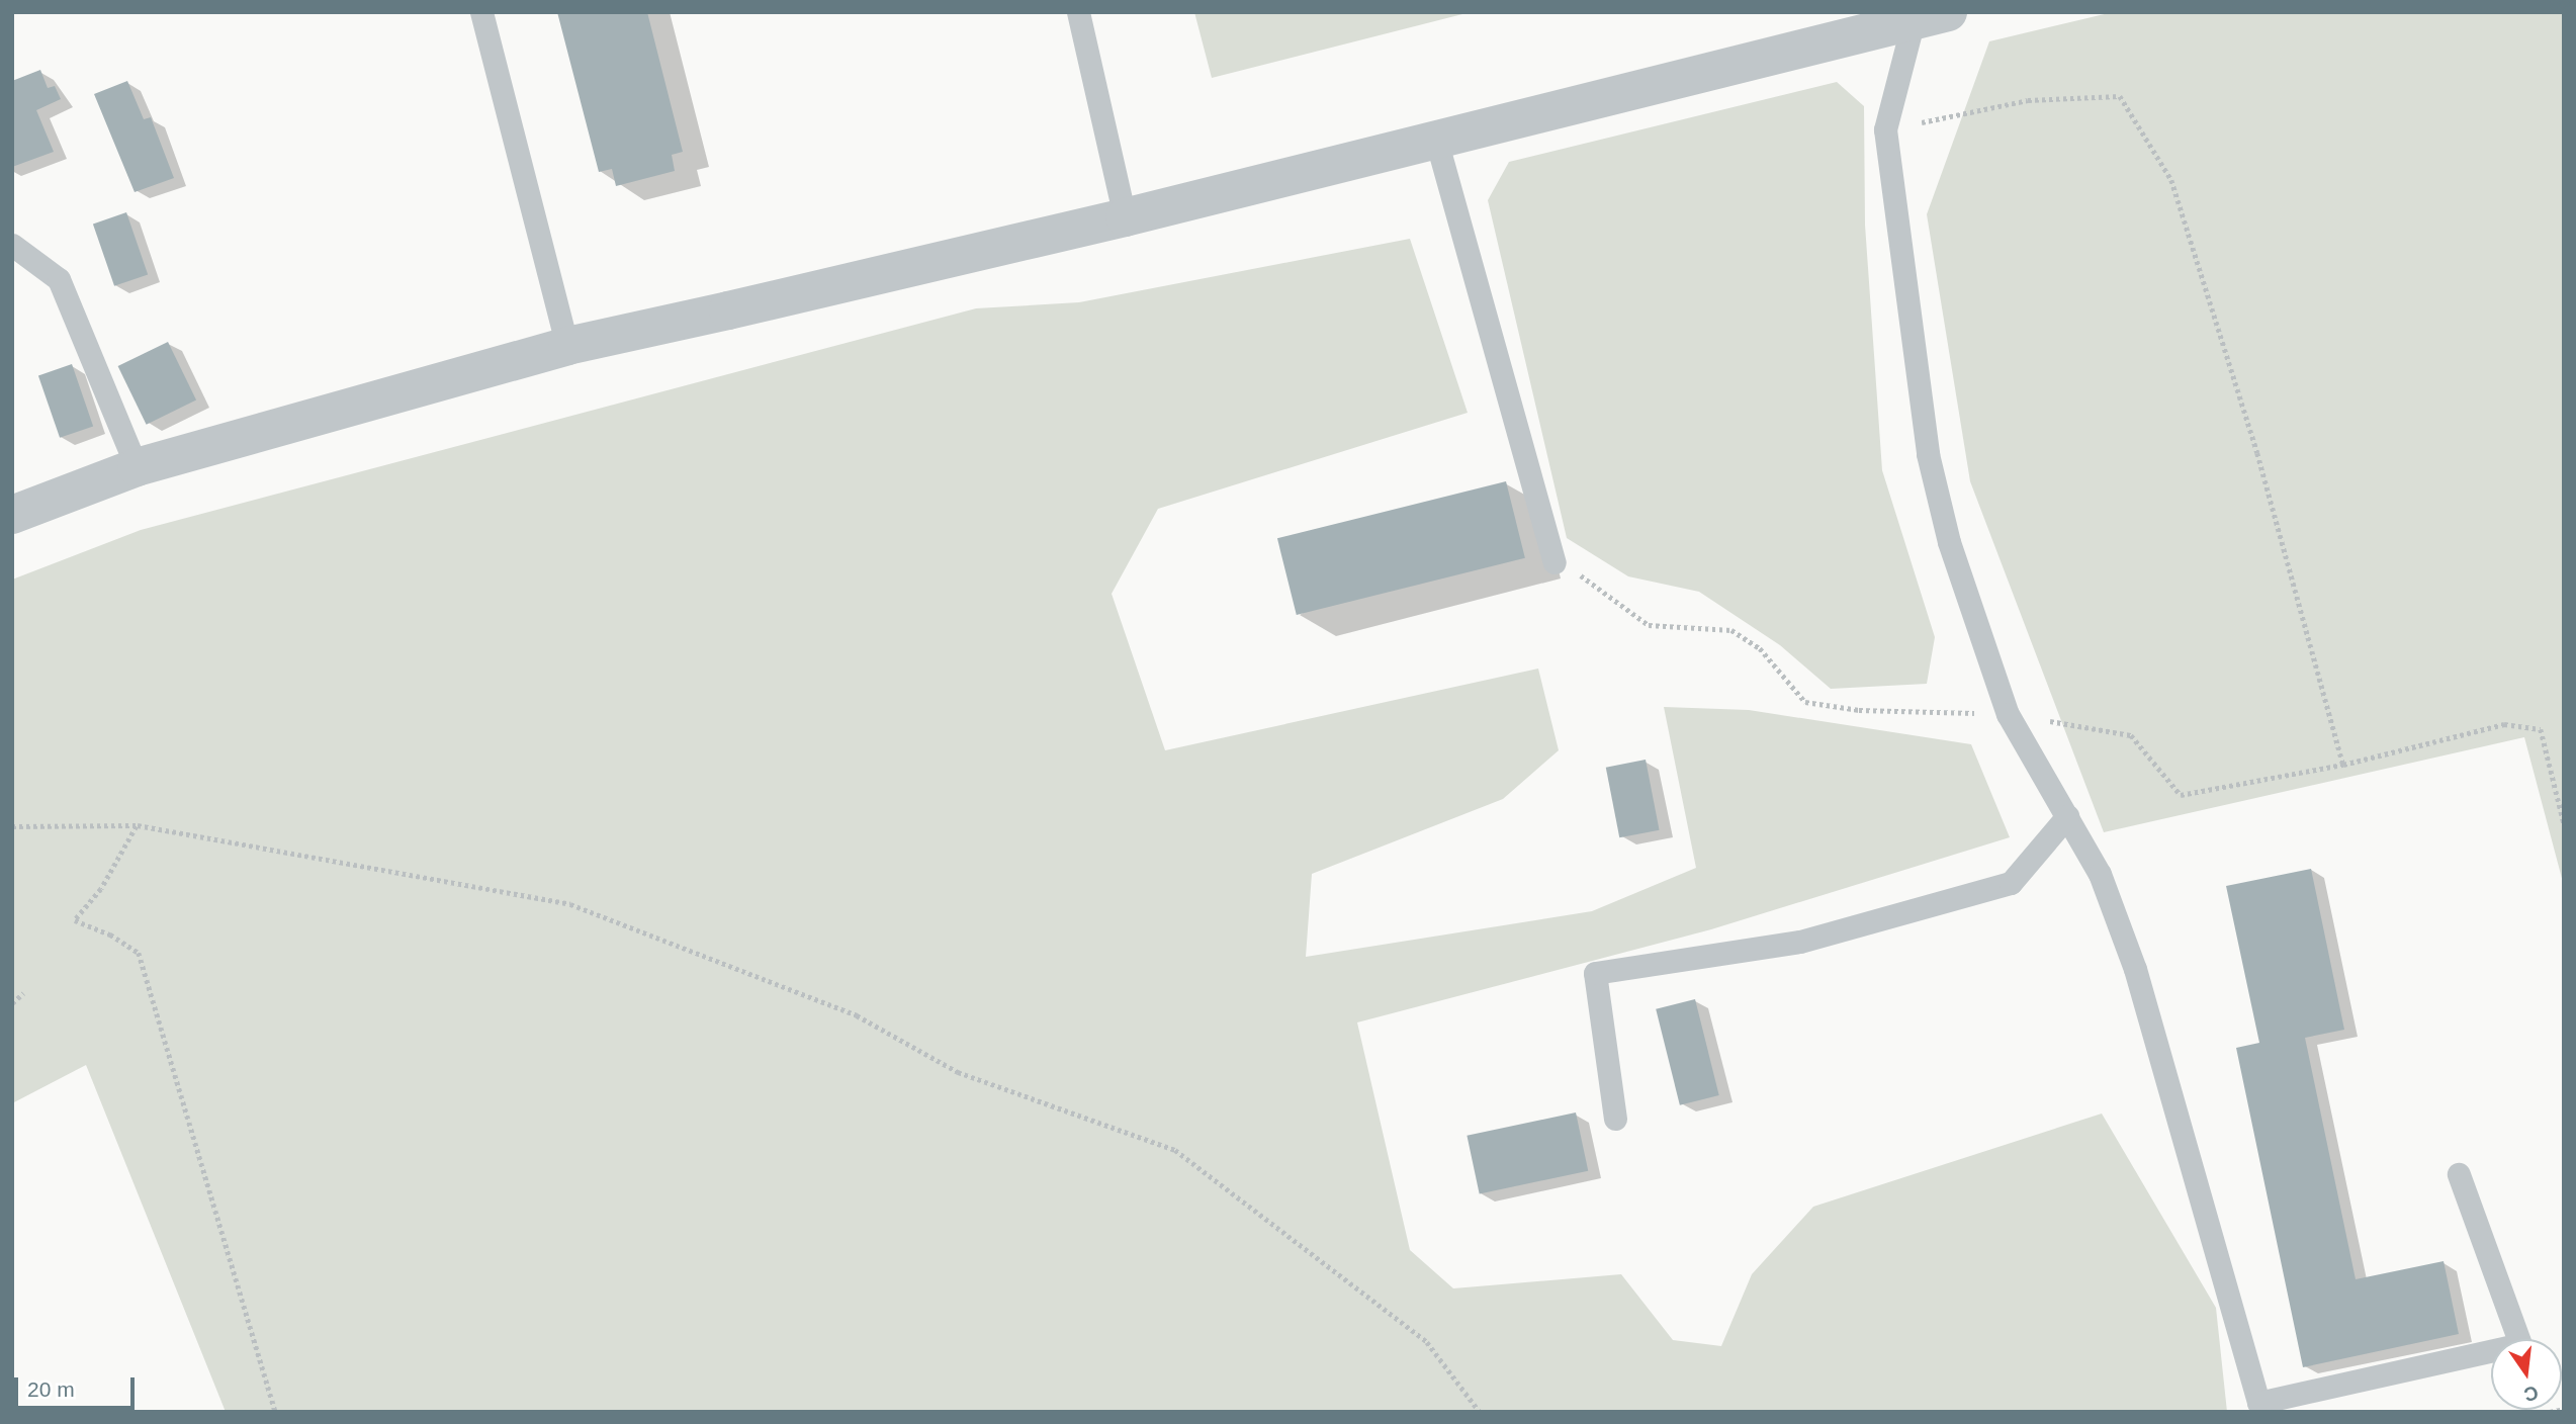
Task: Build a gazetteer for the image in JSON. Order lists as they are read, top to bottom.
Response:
{
  "scale_bar": "20 m",
  "north": "bottom"
}
